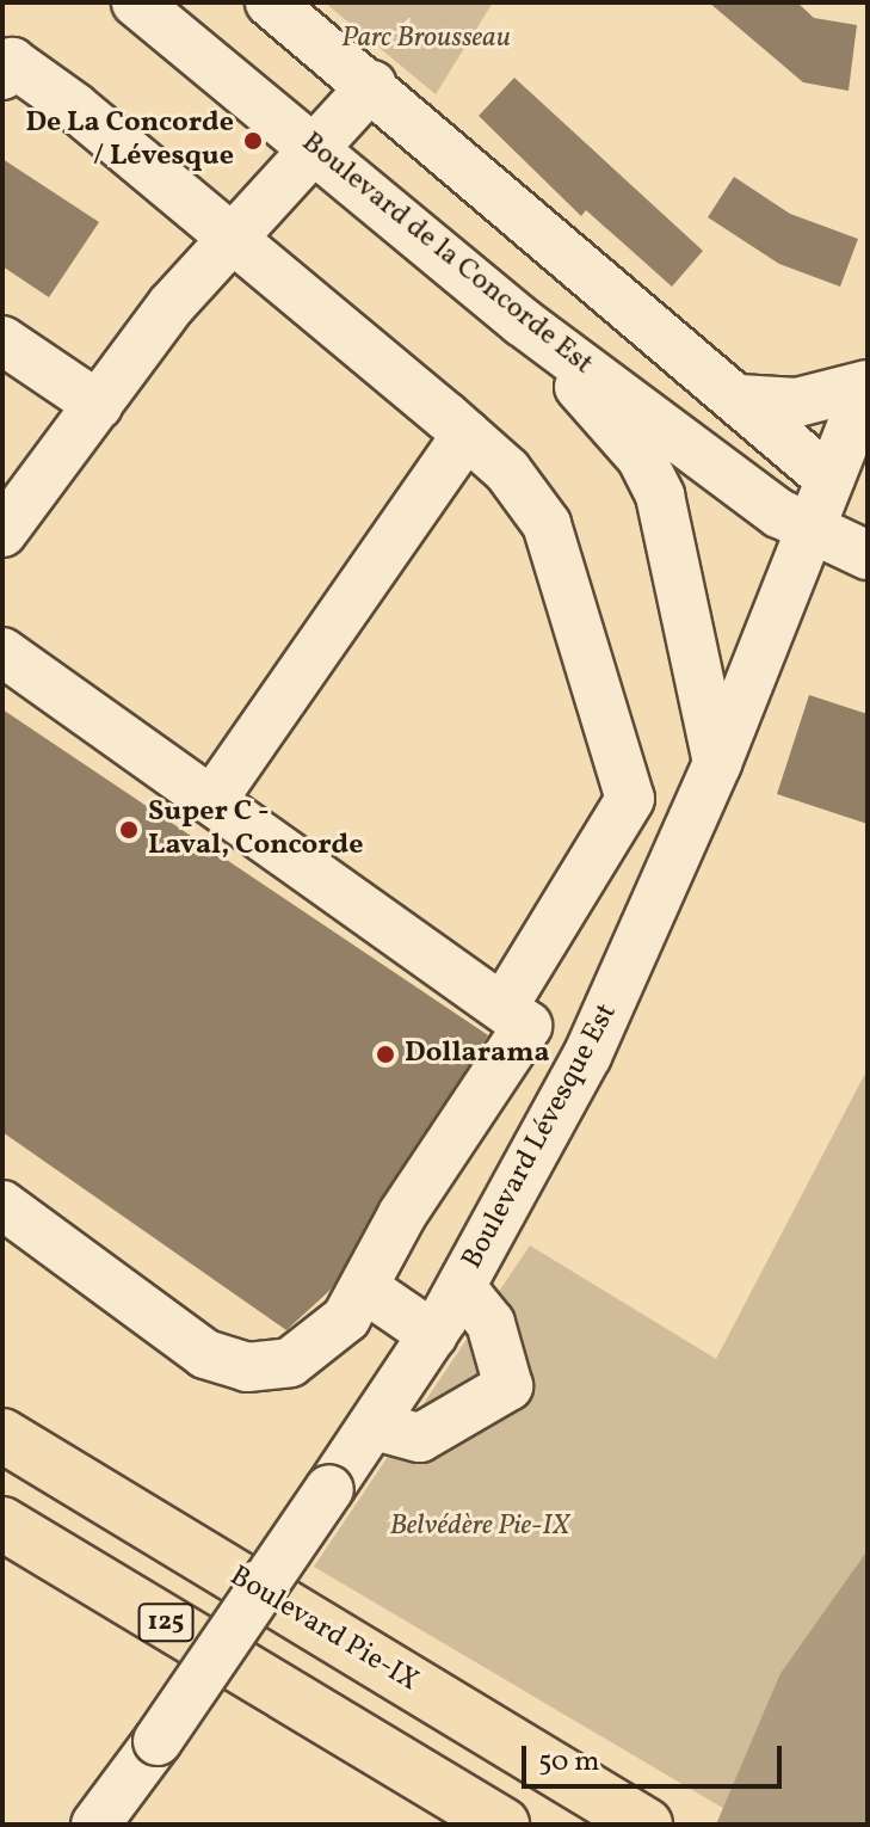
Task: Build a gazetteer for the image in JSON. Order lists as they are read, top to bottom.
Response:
{
  "streets": {
    "highway": ["125", "Boulevard Pie-IX"],
    "street": ["Boulevard de la Concorde Est", "Boulevard Lévesque Est"]
  },
  "crossings": [
    ["Boulevard de la Concorde Est", "Boulevard Lévesque Est"]
  ],
  "parks": ["Parc Brousseau", "Belvédère Pie-IX"],
  "places": ["De La Concorde / Lévesque", "Super C - Laval, Concorde", "Dollarama"],
  "scale_bar": "50 m"
}
